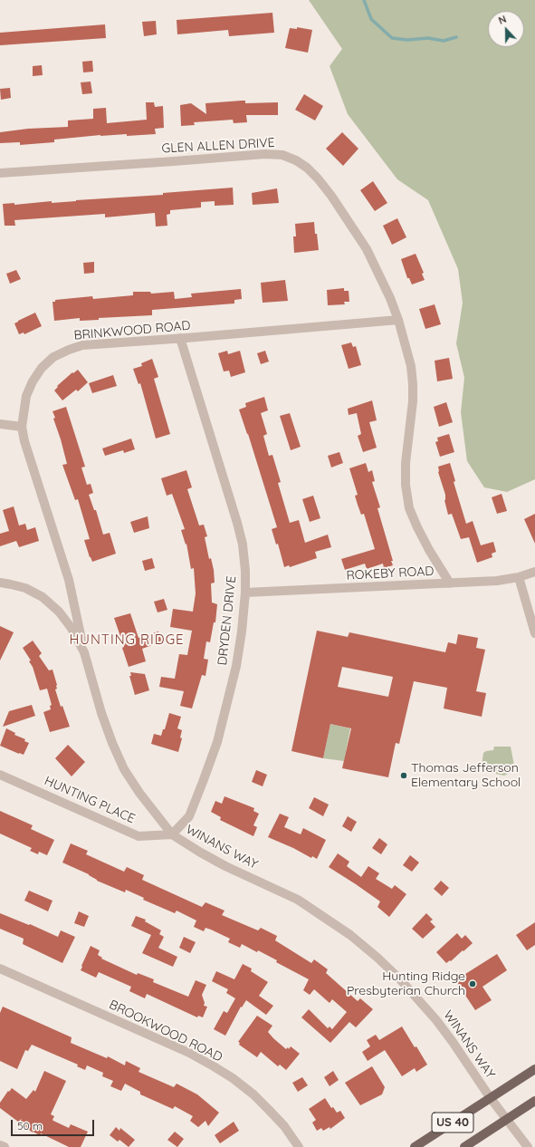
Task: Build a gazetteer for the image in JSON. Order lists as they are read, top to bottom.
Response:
{
  "streets": {
    "main road": ["US 40"],
    "street": [
      "GLEN ALLEN DRIVE",
      "BRINKWOOD ROAD",
      "ROKEBY ROAD",
      "DRYDEN DRIVE",
      "HUNTING PLACE",
      "WINANS WAY",
      "BROOKWOOD ROAD"
    ]
  },
  "crossings": [
    ["GLEN ALLEN DRIVE", "BRINKWOOD ROAD"],
    ["GLEN ALLEN DRIVE", "ROKEBY ROAD"],
    ["BRINKWOOD ROAD", "DRYDEN DRIVE"],
    ["BRINKWOOD ROAD", "WINANS WAY"],
    ["ROKEBY ROAD", "DRYDEN DRIVE"],
    ["DRYDEN DRIVE", "HUNTING PLACE"],
    ["DRYDEN DRIVE", "WINANS WAY"],
    ["HUNTING PLACE", "WINANS WAY"],
    ["WINANS WAY", "US 40"]
  ],
  "districts": ["HUNTING RIDGE"],
  "places": ["Thomas Jefferson Elementary School", "Hunting Ridge Presbyterian Church"],
  "scale_bar": "50 m",
  "north": "top"
}
